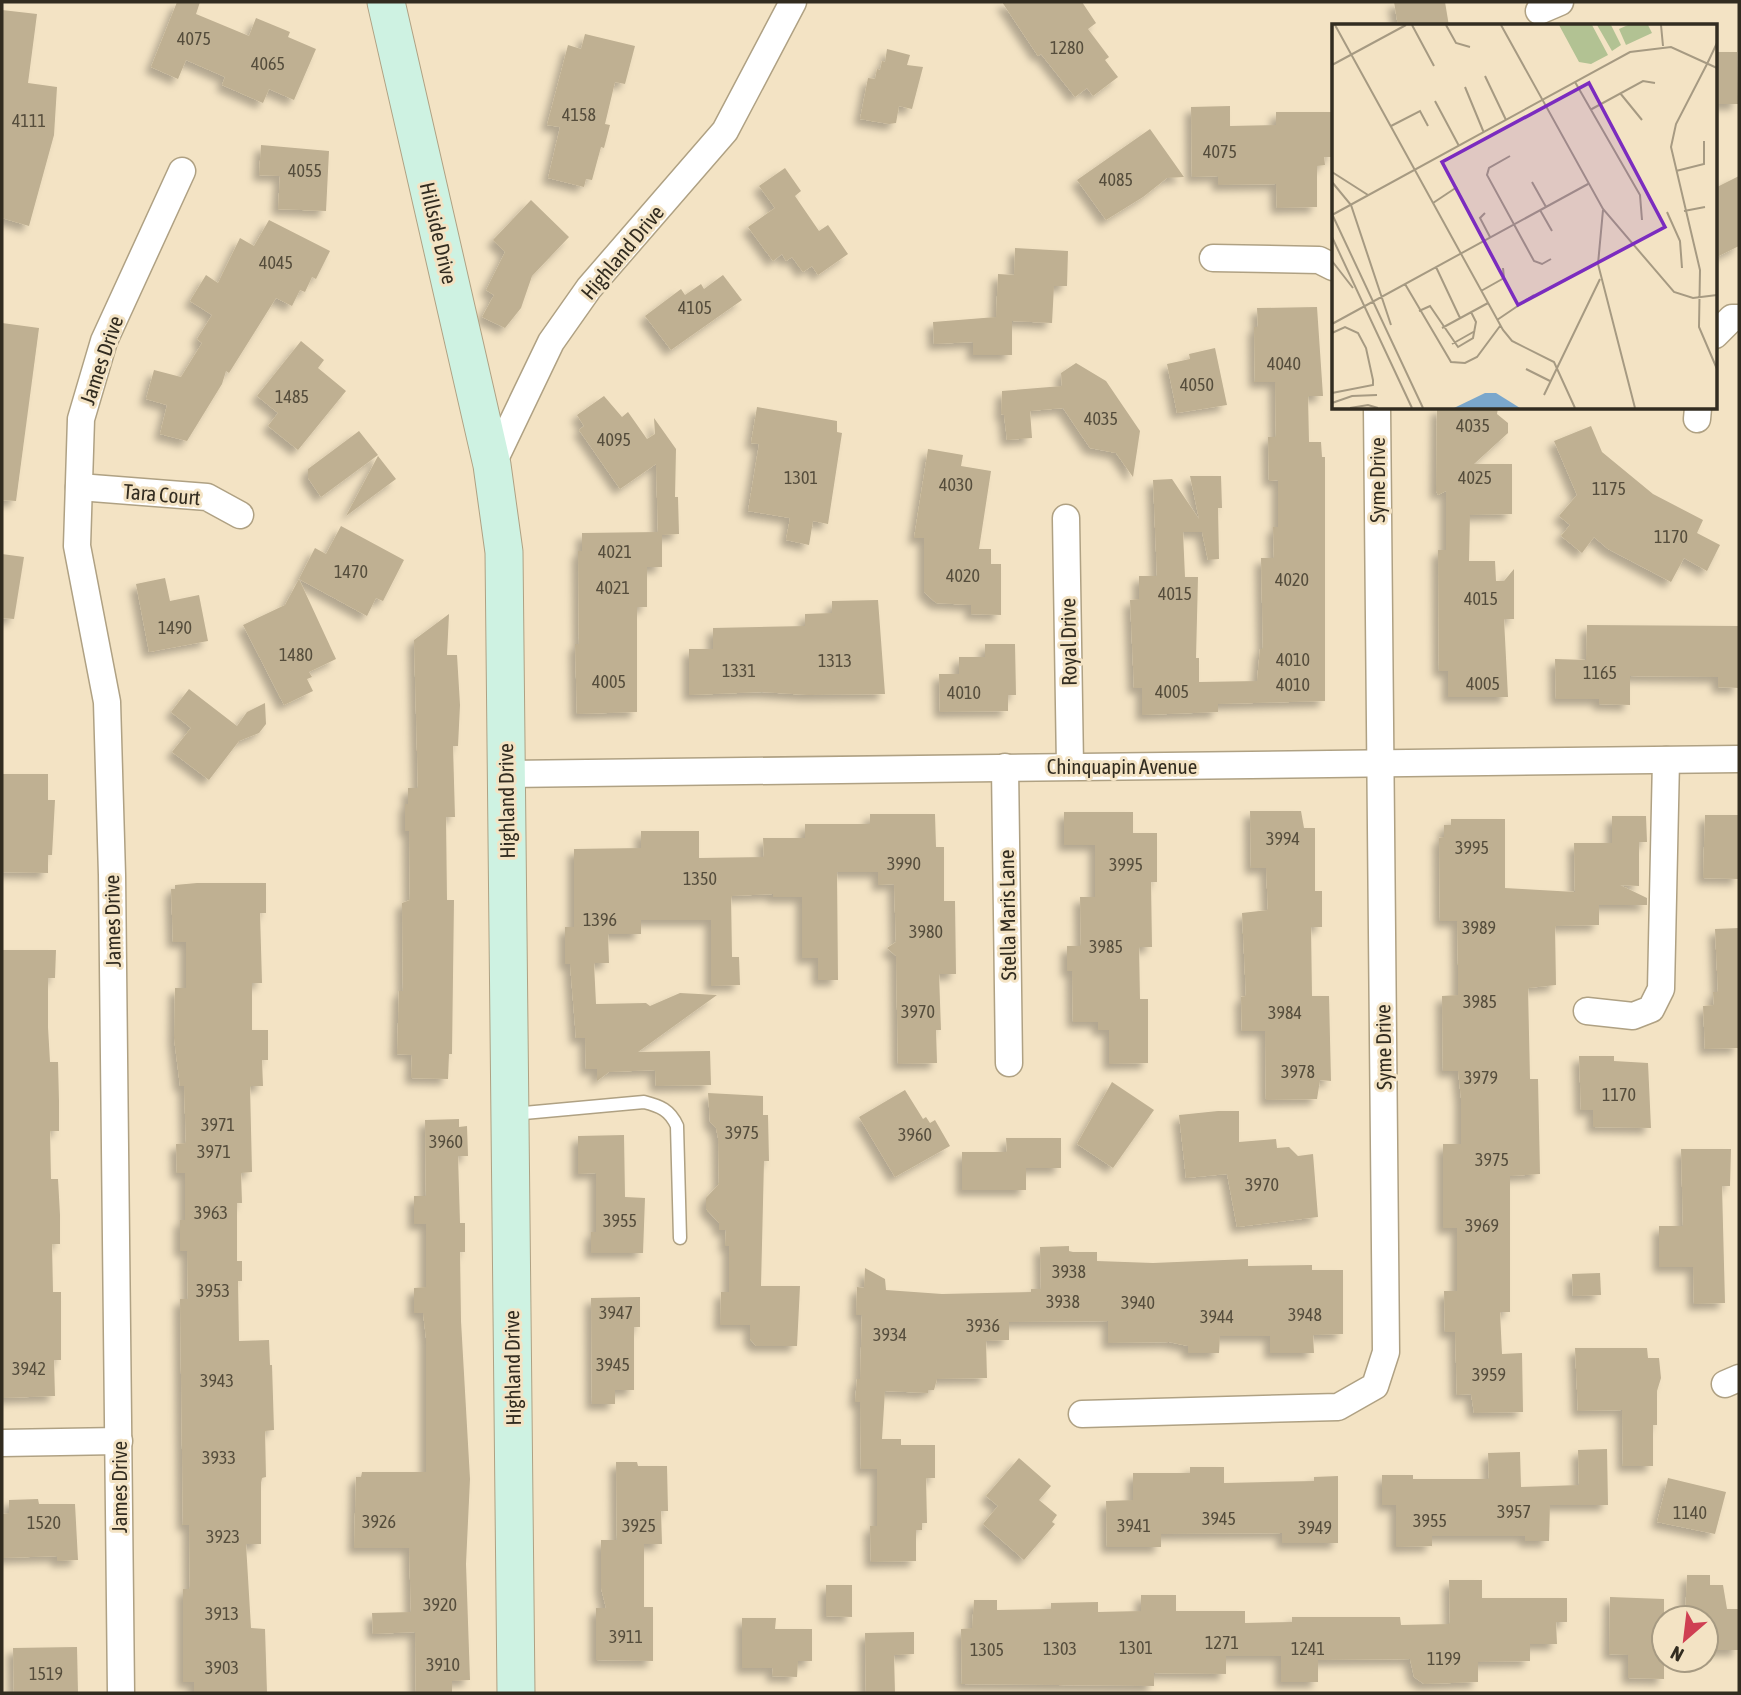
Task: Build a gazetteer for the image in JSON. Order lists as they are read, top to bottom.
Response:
{
  "streets": {
    "street": [
      "Hillside Drive",
      "Highland Drive",
      "James Drive",
      "Syme Drive",
      "Tara Court",
      "Royal Drive",
      "Chinquapin Avenue",
      "Stella Maris Lane"
    ]
  },
  "crossings": [
    ["Hillside Drive", "Highland Drive"],
    ["Highland Drive", "Chinquapin Avenue"],
    ["James Drive", "Tara Court"],
    ["Syme Drive", "Chinquapin Avenue"],
    ["Royal Drive", "Chinquapin Avenue"],
    ["Chinquapin Avenue", "Stella Maris Lane"]
  ],
  "house_numbers": [
    "4075",
    "1280",
    "4065",
    "4158",
    "4111",
    "4075",
    "4055",
    "4085",
    "4045",
    "4105",
    "4040",
    "4050",
    "1485",
    "4035",
    "4035",
    "4095",
    "1301",
    "4025",
    "4030",
    "1175",
    "1170",
    "4021",
    "1470",
    "4020",
    "4020",
    "4021",
    "4015",
    "4015",
    "1490",
    "1480",
    "4010",
    "1313",
    "1331",
    "1165",
    "4005",
    "4005",
    "4010",
    "4005",
    "4010",
    "3994",
    "3995",
    "3990",
    "3995",
    "1350",
    "1396",
    "3989",
    "3980",
    "3985",
    "3985",
    "3970",
    "3984",
    "3978",
    "3979",
    "1170",
    "3971",
    "3975",
    "3960",
    "3960",
    "3971",
    "3975",
    "3970",
    "3963",
    "3955",
    "3969",
    "3938",
    "3953",
    "3938",
    "3940",
    "3947",
    "3948",
    "3944",
    "3936",
    "3934",
    "3945",
    "3942",
    "3959",
    "3943",
    "3933",
    "3957",
    "1140",
    "3945",
    "3955",
    "3926",
    "1520",
    "3925",
    "3941",
    "3949",
    "3923",
    "3920",
    "3913",
    "3911",
    "1271",
    "1301",
    "1303",
    "1241",
    "1305",
    "1199",
    "3910",
    "3903",
    "1519"
  ],
  "north": "bottom left"
}
